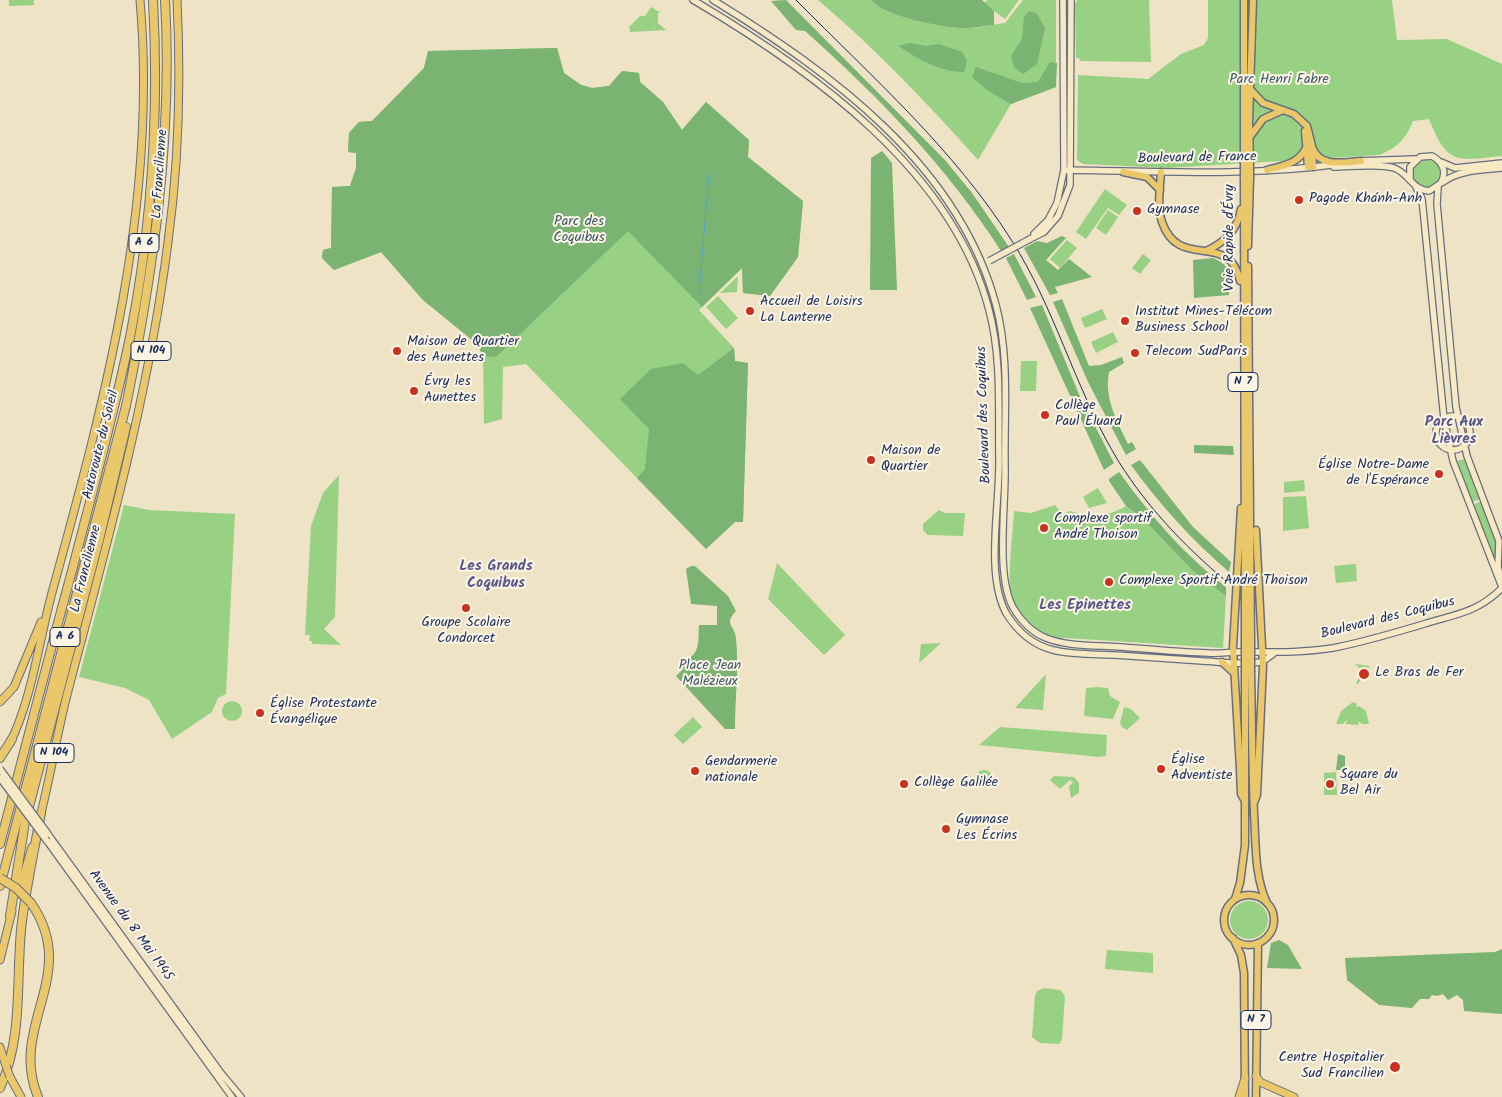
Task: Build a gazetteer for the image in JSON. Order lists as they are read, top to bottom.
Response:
{
  "streets": {
    "highway": [
      "La Francilienne",
      "A 6",
      "N 104",
      "Autoroute du Soleil"
    ],
    "main road": [
      "Boulevard de France",
      "Voie Rapide d'Évry",
      "N 7",
      "Boulevard des Coquibus",
      "Avenue du 8 Mai 1945"
    ]
  },
  "crossings": [
    ["Voie Rapide d'Évry", "N 7"]
  ],
  "districts": ["Parc Aux Lièvres", "Les Grands Coquibus", "Les Epinettes"],
  "parks": ["Parc Henri Fabre", "Parc des Coquibus", "Place Jean Malézieux"],
  "places": [
    "Pagode Khánh-Anh",
    "Gymnase",
    "Accueil de Loisirs La Lanterne",
    "Institut Mines-Télécom Business School",
    "Maison de Quartier des Aunettes",
    "Telecom SudParis",
    "Évry les Aunettes",
    "Collège Paul Éluard",
    "Maison de Quartier",
    "Église Notre-Dame de l'Espérance",
    "Complexe sportif André Thoison",
    "Complexe Sportif André Thoison",
    "Groupe Scolaire Condorcet",
    "Le Bras de Fer",
    "Église Protestante Évangélique",
    "Église Adventiste",
    "Gendarmerie nationale",
    "Collège Galilée",
    "Square du Bel Air",
    "Gymnase Les Écrins",
    "Centre Hospitalier Sud Francilien"
  ]
}
